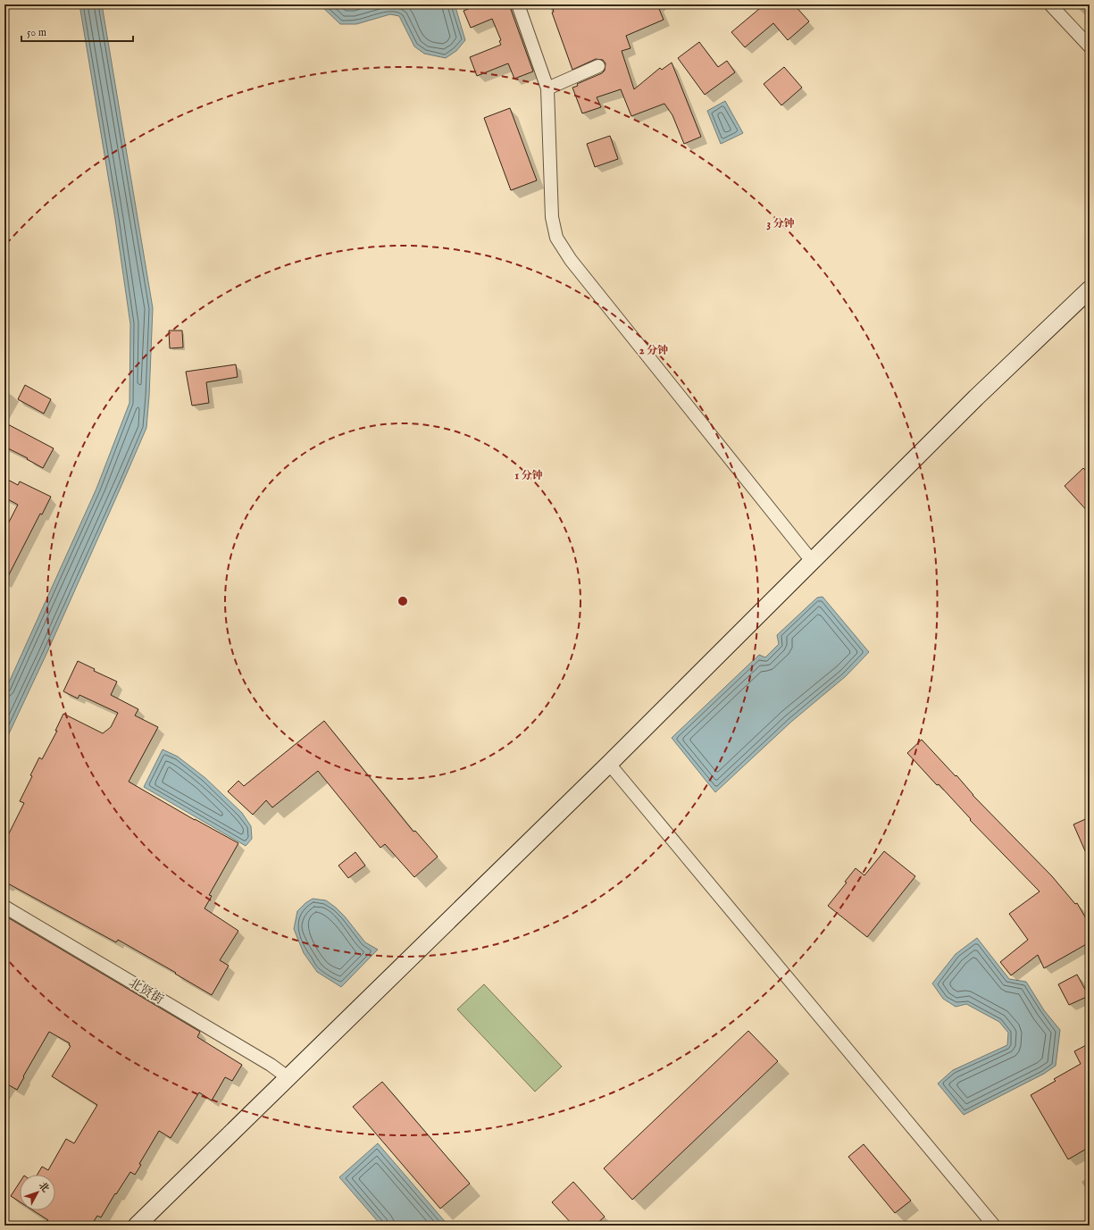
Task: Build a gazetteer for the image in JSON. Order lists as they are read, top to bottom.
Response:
{
  "streets": {
    "street": ["北贤街"]
  },
  "scale_bar": "50 m",
  "north": "top right",
  "rings": ["3 分钟", "2 分钟", "1 分钟"]
}
